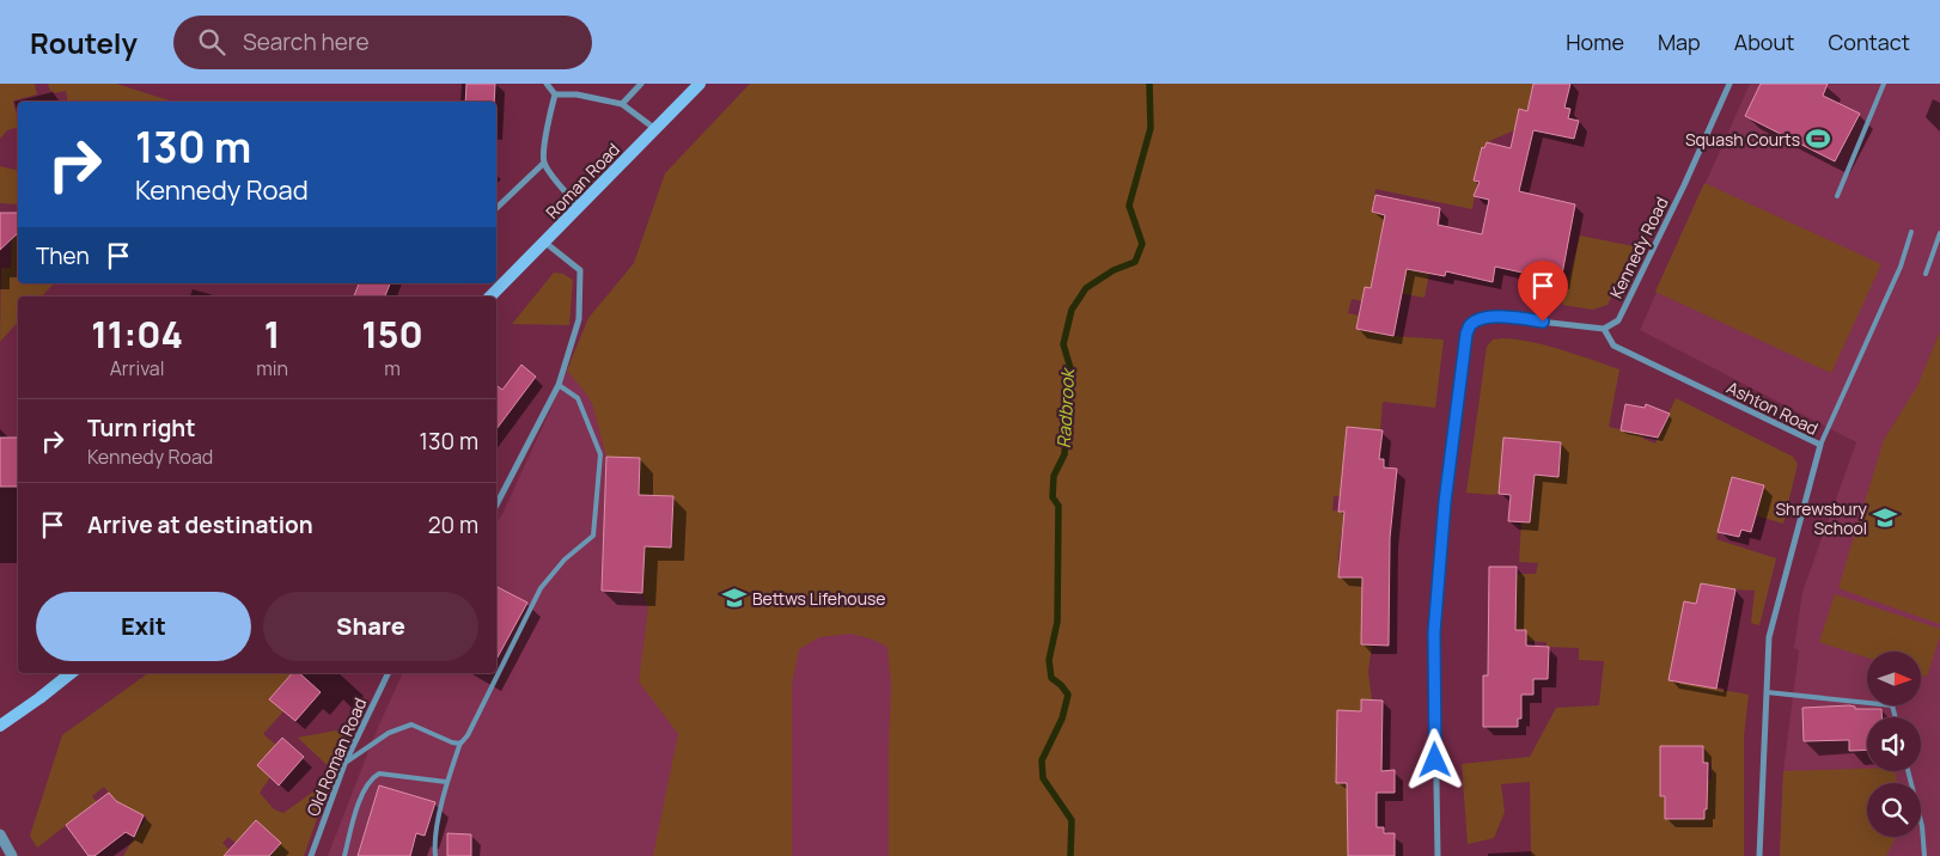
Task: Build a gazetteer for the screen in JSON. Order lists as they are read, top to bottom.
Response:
{
  "streets": {
    "main road": ["Roman Road"],
    "street": ["Kennedy Road", "Ashton Road", "Old Roman Road"]
  },
  "crossings": [
    ["Kennedy Road", "Ashton Road"]
  ],
  "water": ["Radbrook"],
  "places": {
    "sports": ["Squash Courts"],
    "school or university": ["Shrewsbury School", "Bettws Lifehouse"]
  },
  "north": "right",
  "page": {
    "header": "Routely",
    "search": "Search here",
    "nav": [
      "Home",
      "Map",
      "About",
      "Contact"
    ],
    "turn": ["130 m", "Kennedy Road"],
    "then": "Then",
    "eta": [
      "11:04",
      "Arrival",
      "1",
      "min",
      "150",
      "m"
    ],
    "list": [
      {
        "name": "Turn right",
        "note": "Kennedy Road",
        "value": "130 m"
      },
      {
        "name": "Arrive at destination",
        "value": "20 m"
      }
    ],
    "buttons": ["Exit", "Share"]
  }
}
